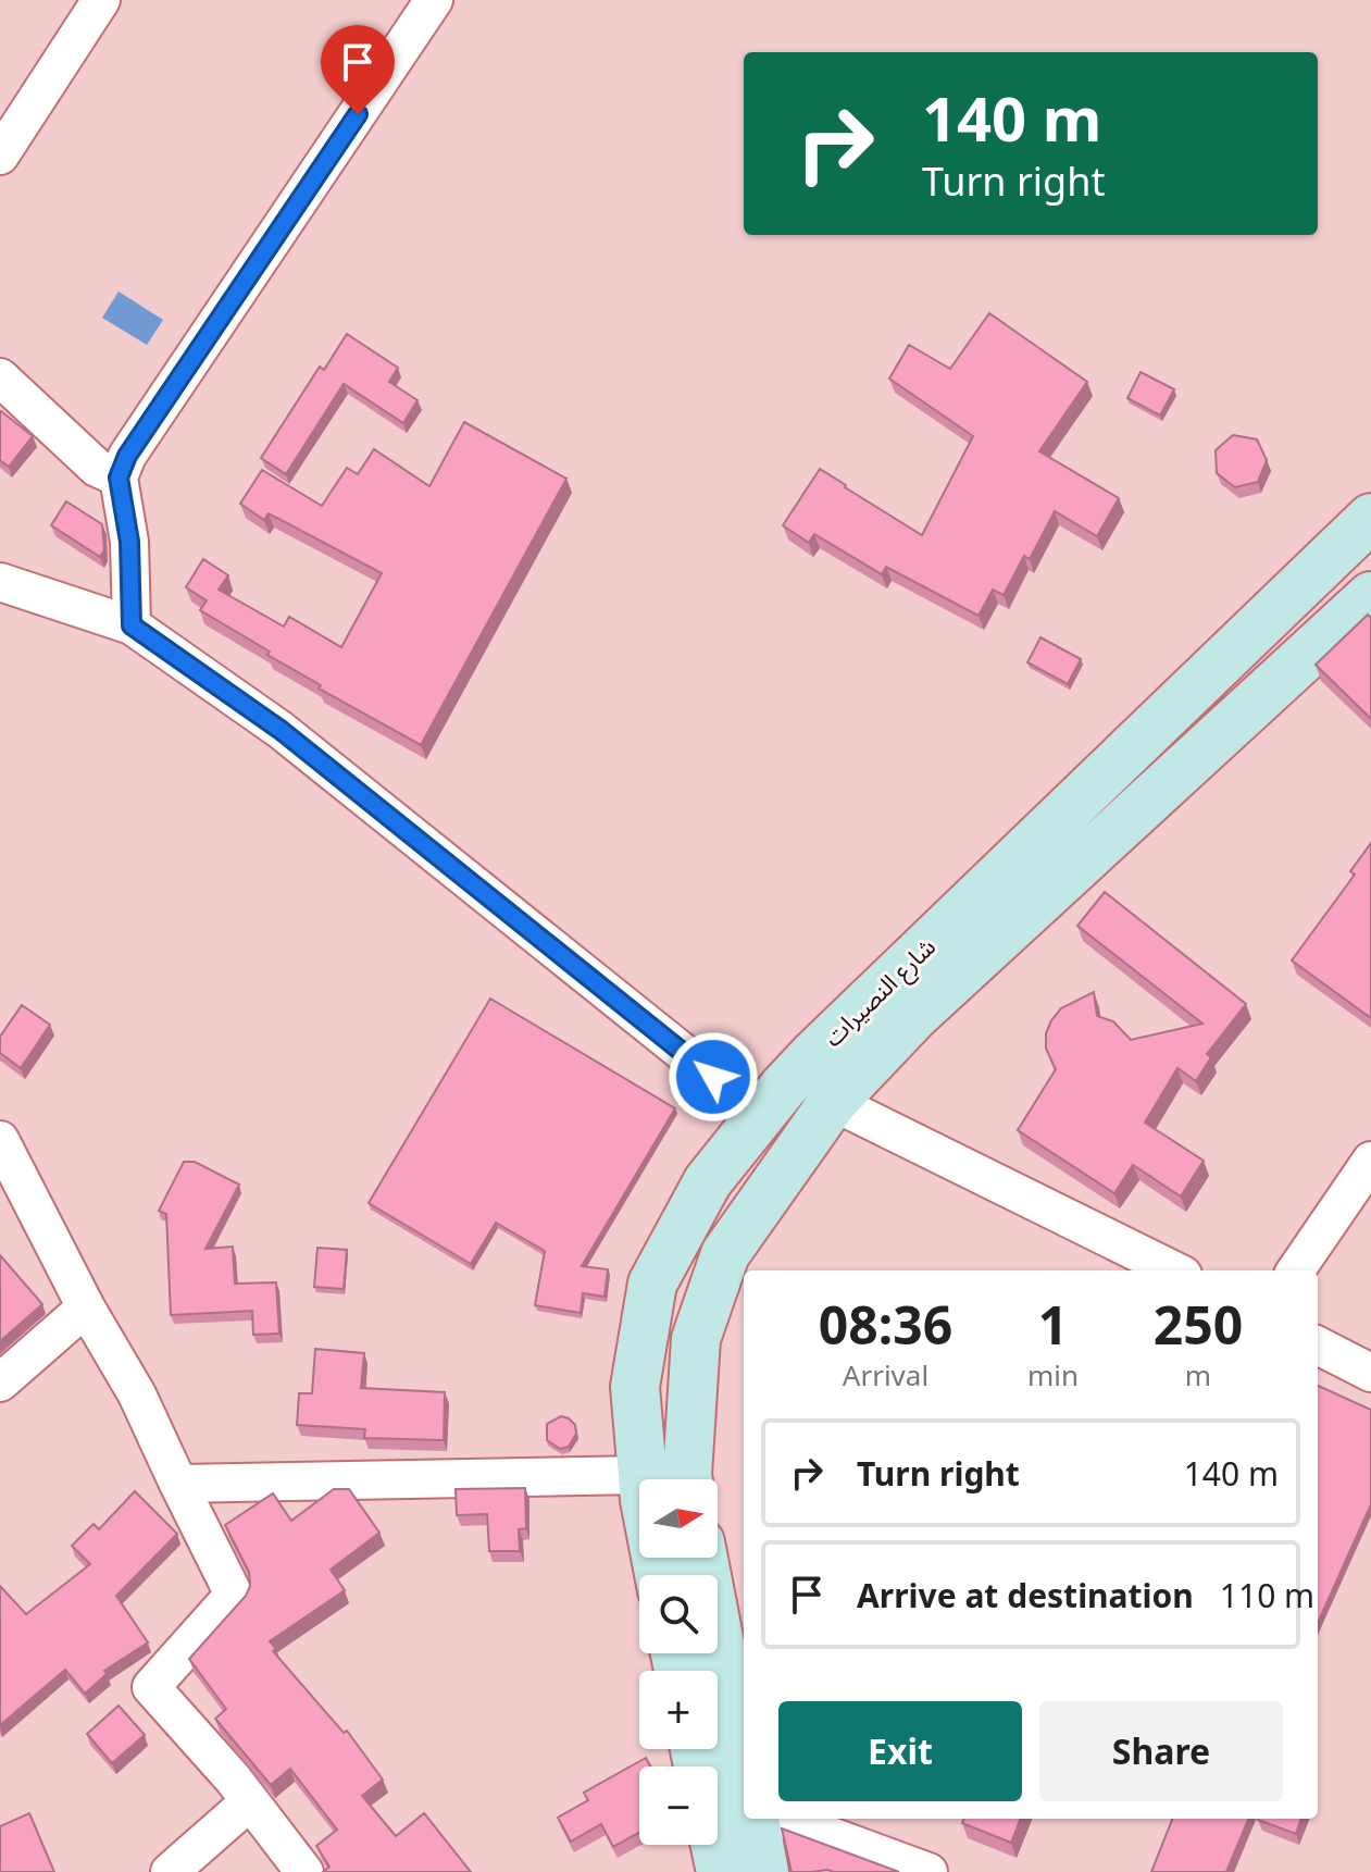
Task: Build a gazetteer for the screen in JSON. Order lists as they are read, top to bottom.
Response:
{
  "streets": {
    "main road": ["شارع النصيرات"]
  },
  "north": "right",
  "page": {
    "turn": ["140 m", "Turn right"],
    "eta": [
      "08:36",
      "Arrival",
      "1",
      "min",
      "250",
      "m"
    ],
    "list": [
      {
        "name": "Turn right",
        "value": "140 m"
      },
      {
        "name": "Arrive at destination",
        "value": "110 m"
      }
    ],
    "map_buttons": ["+", "−"],
    "buttons": ["Exit", "Share"]
  }
}
